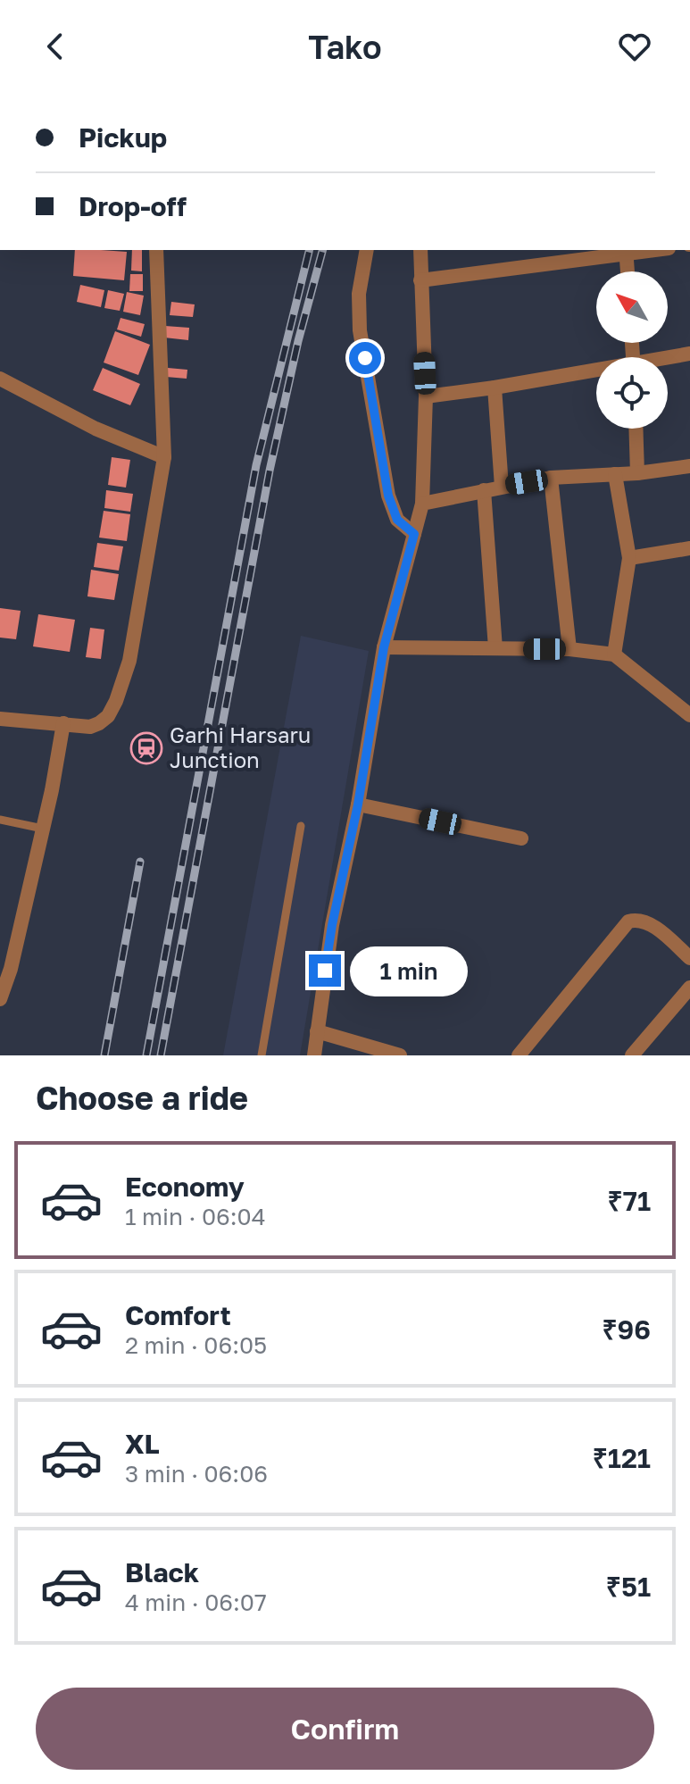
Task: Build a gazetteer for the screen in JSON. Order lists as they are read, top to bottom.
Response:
{
  "places": {
    "station": ["Garhi Harsaru Junction"]
  },
  "north": "top left",
  "page": {
    "header": "Tako",
    "banner": ["Pickup", "Drop-off"],
    "bubble": "1 min",
    "heading": "Choose a ride",
    "list": [
      {
        "name": "Economy",
        "note": "1 min · 06:04",
        "value": "₹71"
      },
      {
        "name": "Comfort",
        "note": "2 min · 06:05",
        "value": "₹96"
      },
      {
        "name": "XL",
        "note": "3 min · 06:06",
        "value": "₹121"
      },
      {
        "name": "Black",
        "note": "4 min · 06:07",
        "value": "₹51"
      }
    ],
    "buttons": "Confirm"
  }
}
